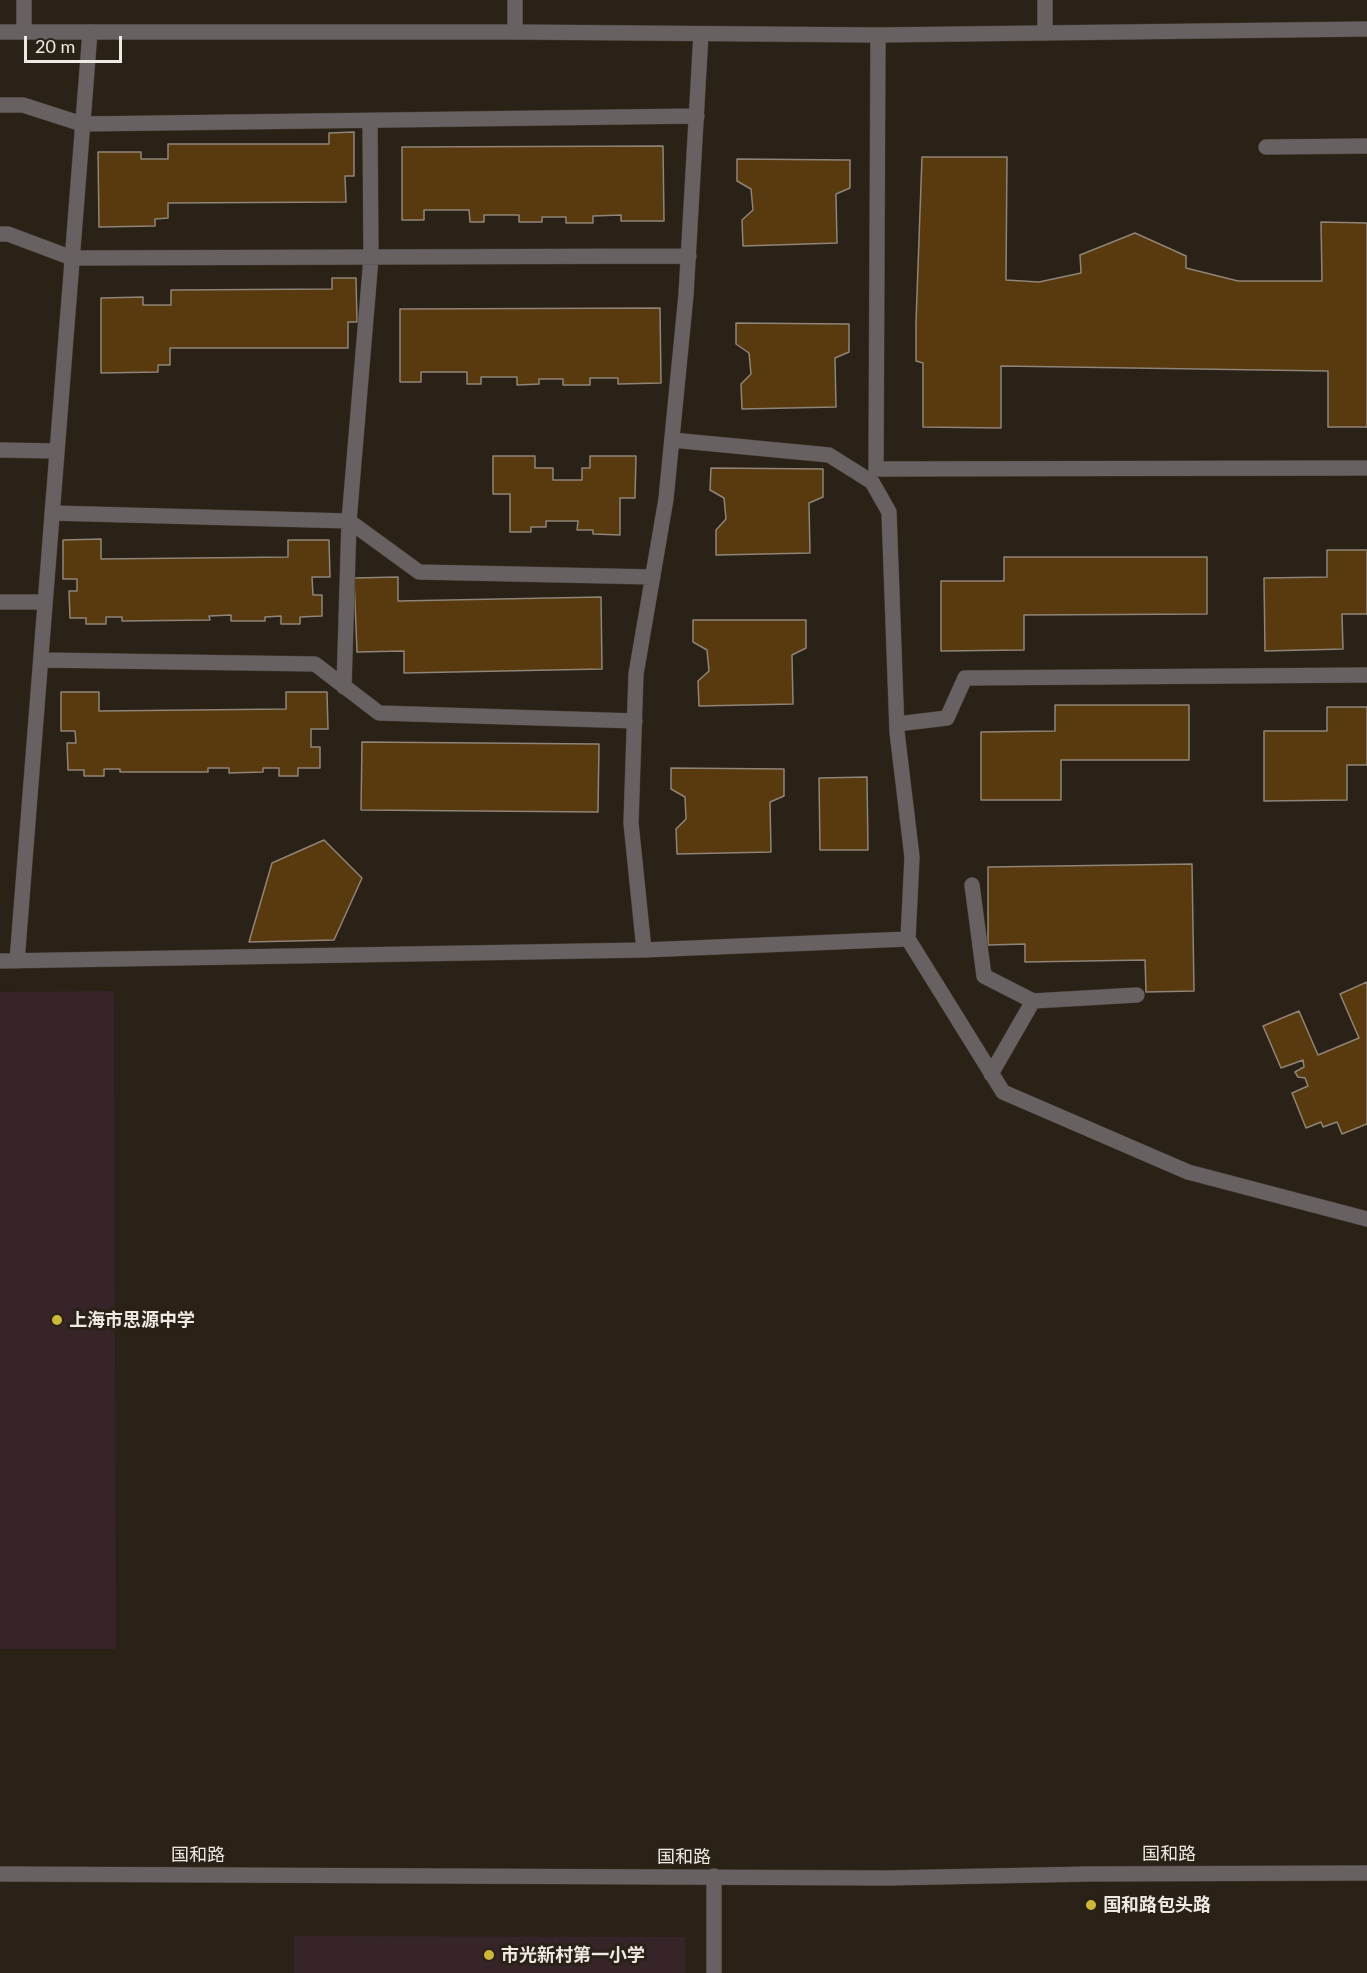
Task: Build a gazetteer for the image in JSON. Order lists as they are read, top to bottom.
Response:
{
  "streets": {
    "street": ["国和路"]
  },
  "places": ["上海市思源中学", "国和路包头路", "市光新村第一小学"],
  "scale_bar": "20 m"
}
